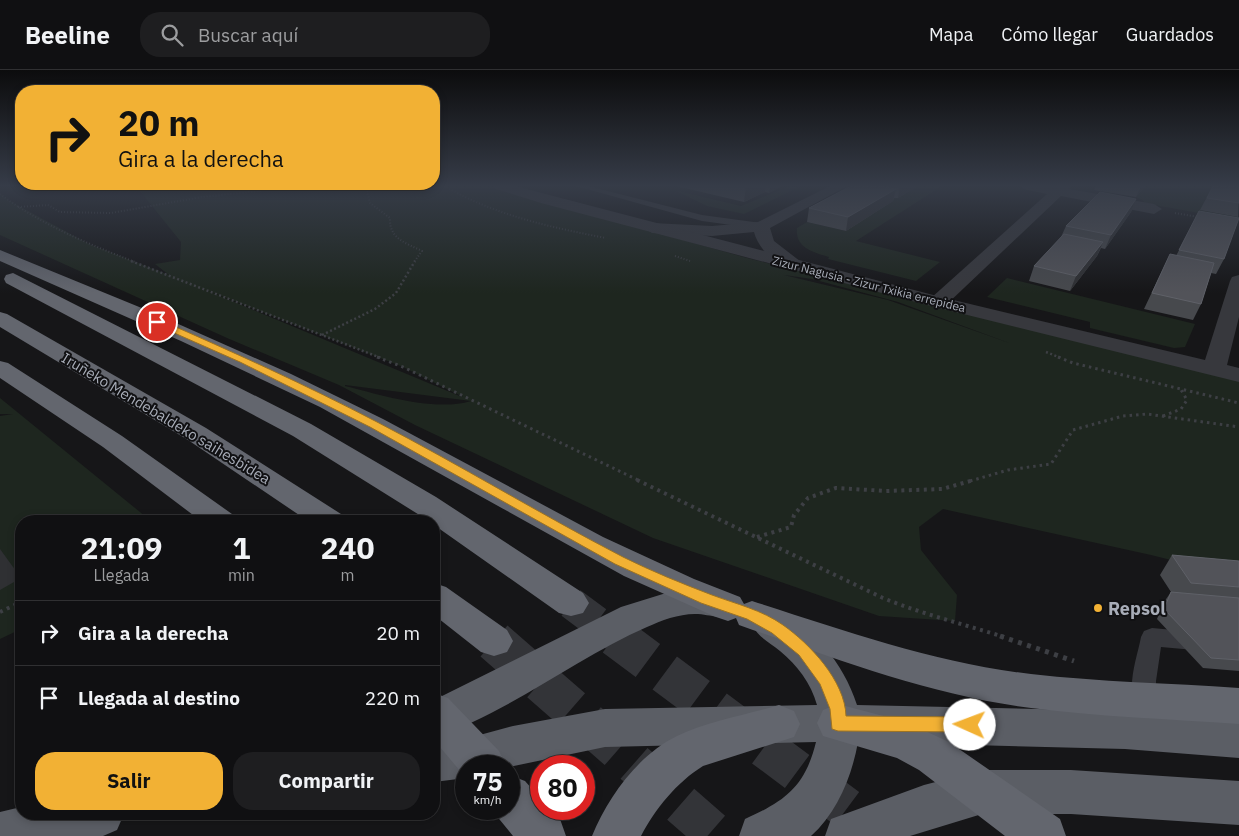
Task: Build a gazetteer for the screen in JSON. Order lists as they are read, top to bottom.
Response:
{
  "streets": {
    "highway": ["Iruñeko Mendebaldeko saihesbidea"],
    "street": ["Zizur Nagusia - Zizur Txikia errepidea"]
  },
  "places": ["Repsol"],
  "page": {
    "header": "Beeline",
    "search": "Buscar aquí",
    "nav": ["Mapa", "Cómo llegar", "Guardados"],
    "turn": ["20 m", "Gira a la derecha"],
    "eta": [
      "21:09",
      "Llegada",
      "1",
      "min",
      "240",
      "m"
    ],
    "list": [
      {
        "name": "Gira a la derecha",
        "value": "20 m"
      },
      {
        "name": "Llegada al destino",
        "value": "220 m"
      }
    ],
    "buttons": ["Salir", "Compartir"],
    "speed": "75 km/h",
    "limit": "80"
  }
}
